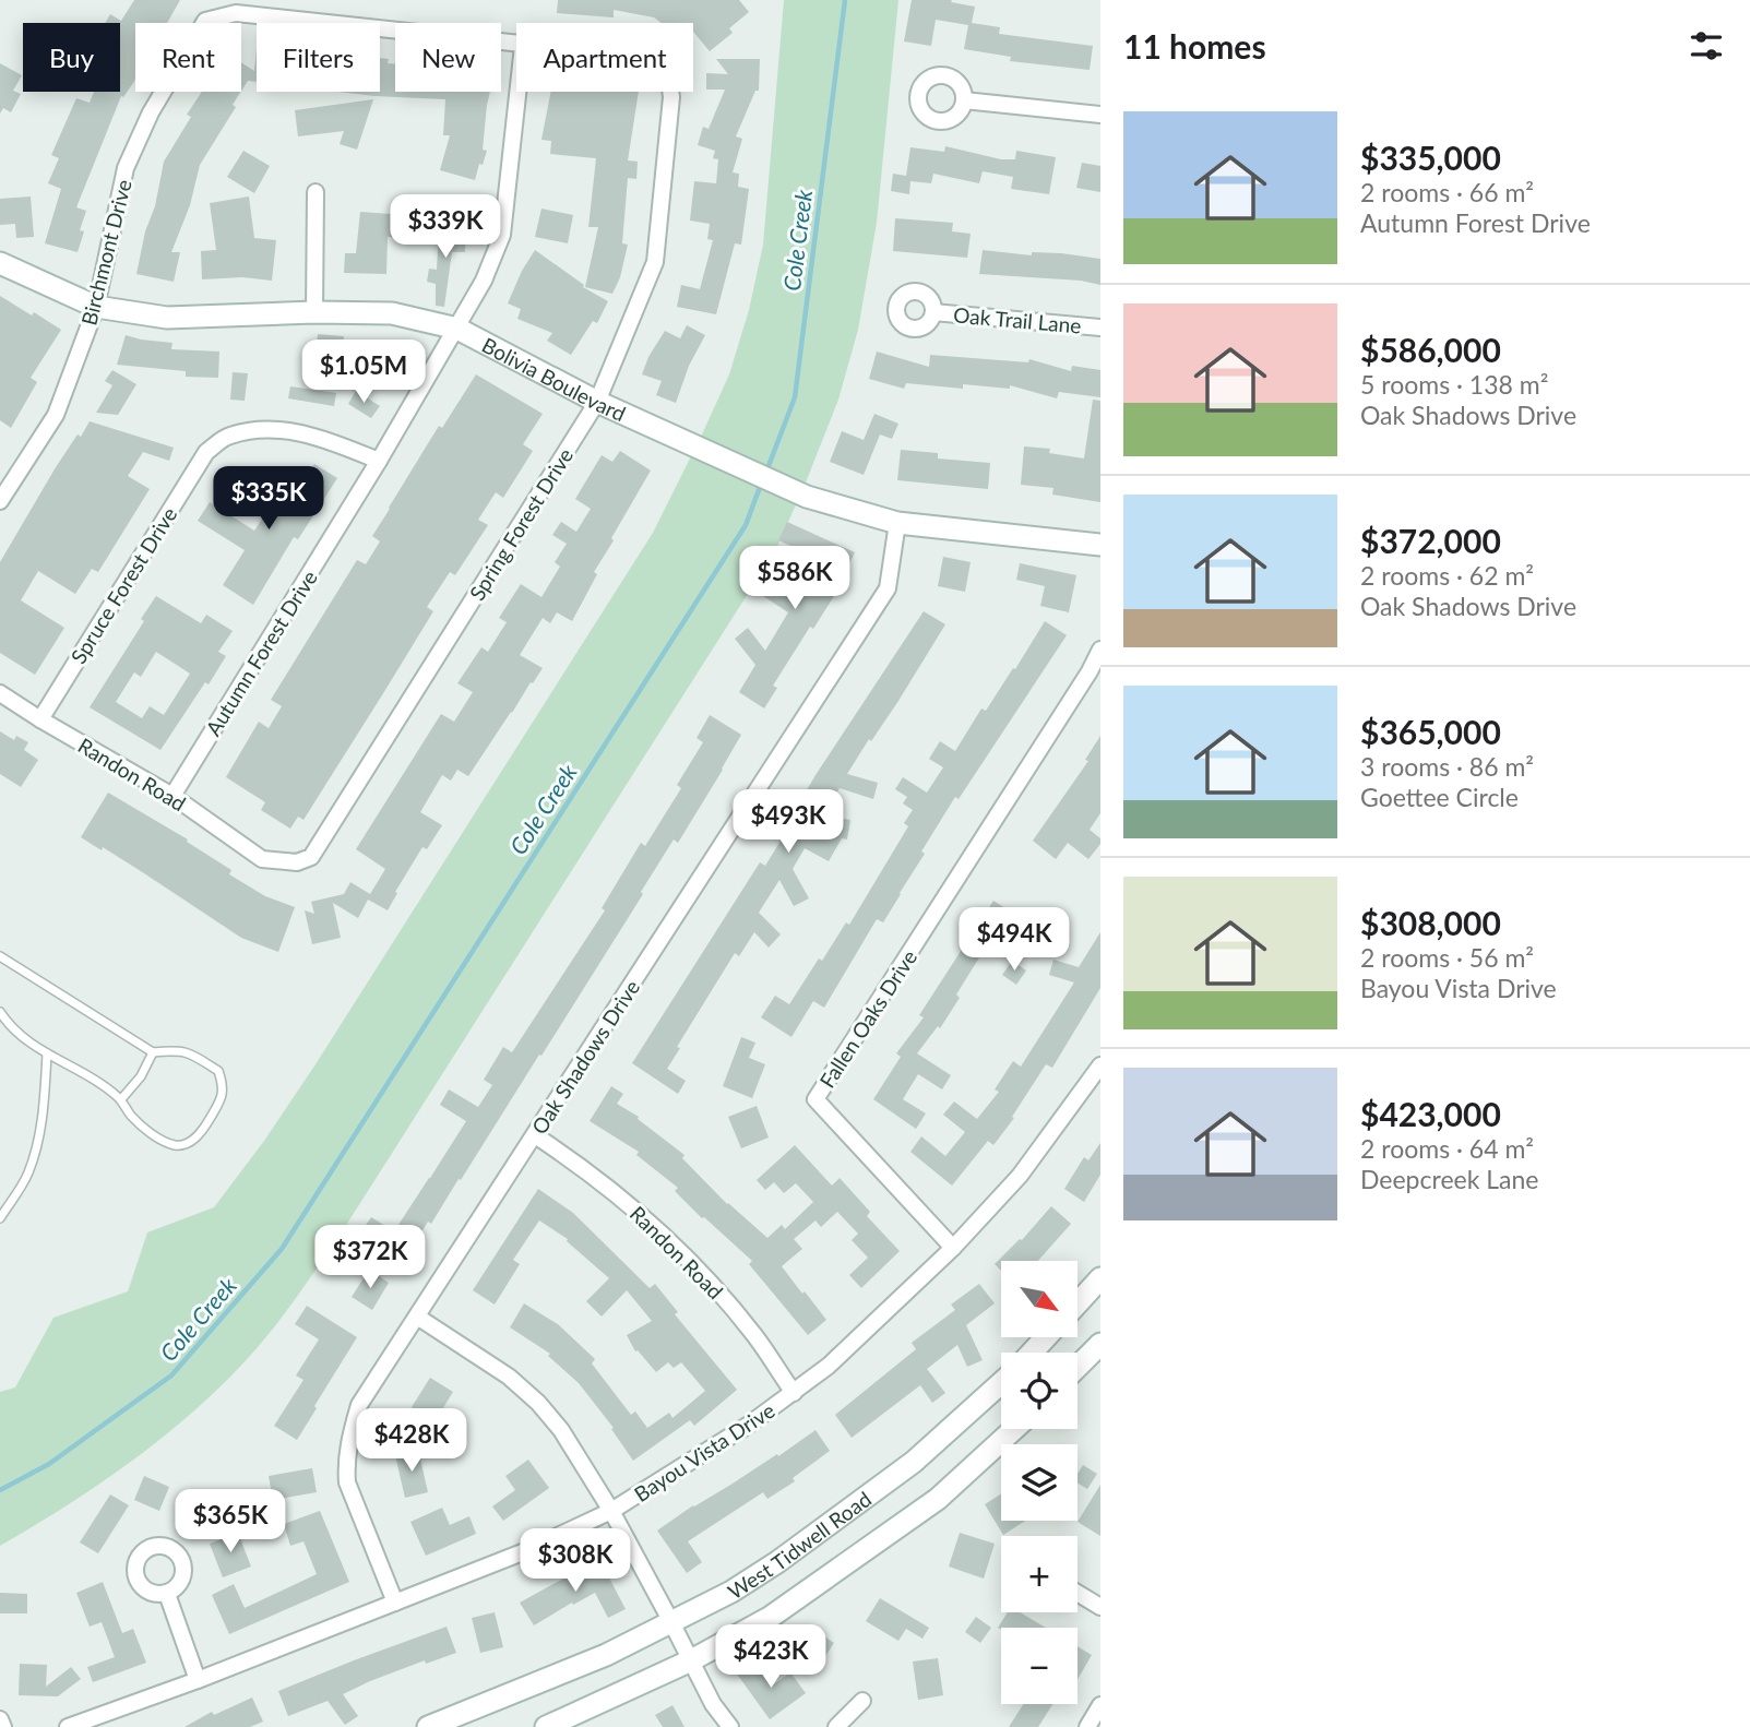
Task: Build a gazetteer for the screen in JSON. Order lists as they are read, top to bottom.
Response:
{
  "streets": {
    "main road": ["Bolivia Boulevard", "West Tidwell Road"],
    "street": [
      "Birchmont Drive",
      "Oak Trail Lane",
      "Spring Forest Drive",
      "Spruce Forest Drive",
      "Autumn Forest Drive",
      "Randon Road",
      "Fallen Oaks Drive",
      "Oak Shadows Drive",
      "Bayou Vista Drive"
    ]
  },
  "crossings": [
    ["Birchmont Drive", "Bolivia Boulevard"],
    ["Bolivia Boulevard", "Spring Forest Drive"],
    ["Bolivia Boulevard", "Autumn Forest Drive"],
    ["Bolivia Boulevard", "Oak Shadows Drive"],
    ["Spring Forest Drive", "Randon Road"],
    ["Spruce Forest Drive", "Autumn Forest Drive"],
    ["Spruce Forest Drive", "Randon Road"],
    ["Autumn Forest Drive", "Randon Road"],
    ["Randon Road", "Oak Shadows Drive"],
    ["Randon Road", "Bayou Vista Drive"],
    ["Fallen Oaks Drive", "Bayou Vista Drive"],
    ["Oak Shadows Drive", "Bayou Vista Drive"]
  ],
  "water": ["Cole Creek"],
  "north": "bottom right",
  "page": {
    "heading": "11 homes",
    "chip": [
      "Buy",
      "Rent",
      "Filters",
      "New",
      "Apartment"
    ],
    "list": [
      {
        "name": "$335,000",
        "note": "2 rooms · 66 m² · Autumn Forest Drive"
      },
      {
        "name": "$586,000",
        "note": "5 rooms · 138 m² · Oak Shadows Drive"
      },
      {
        "name": "$372,000",
        "note": "2 rooms · 62 m² · Oak Shadows Drive"
      },
      {
        "name": "$365,000",
        "note": "3 rooms · 86 m² · Goettee Circle"
      },
      {
        "name": "$308,000",
        "note": "2 rooms · 56 m² · Bayou Vista Drive"
      },
      {
        "name": "$423,000",
        "note": "2 rooms · 64 m² · Deepcreek Lane"
      }
    ],
    "price": [
      "$339K",
      "$1.05M",
      "$335K",
      "$586K",
      "$493K",
      "$494K",
      "$372K",
      "$428K",
      "$365K",
      "$308K",
      "$423K"
    ],
    "map_buttons": ["+", "−"]
  }
}
